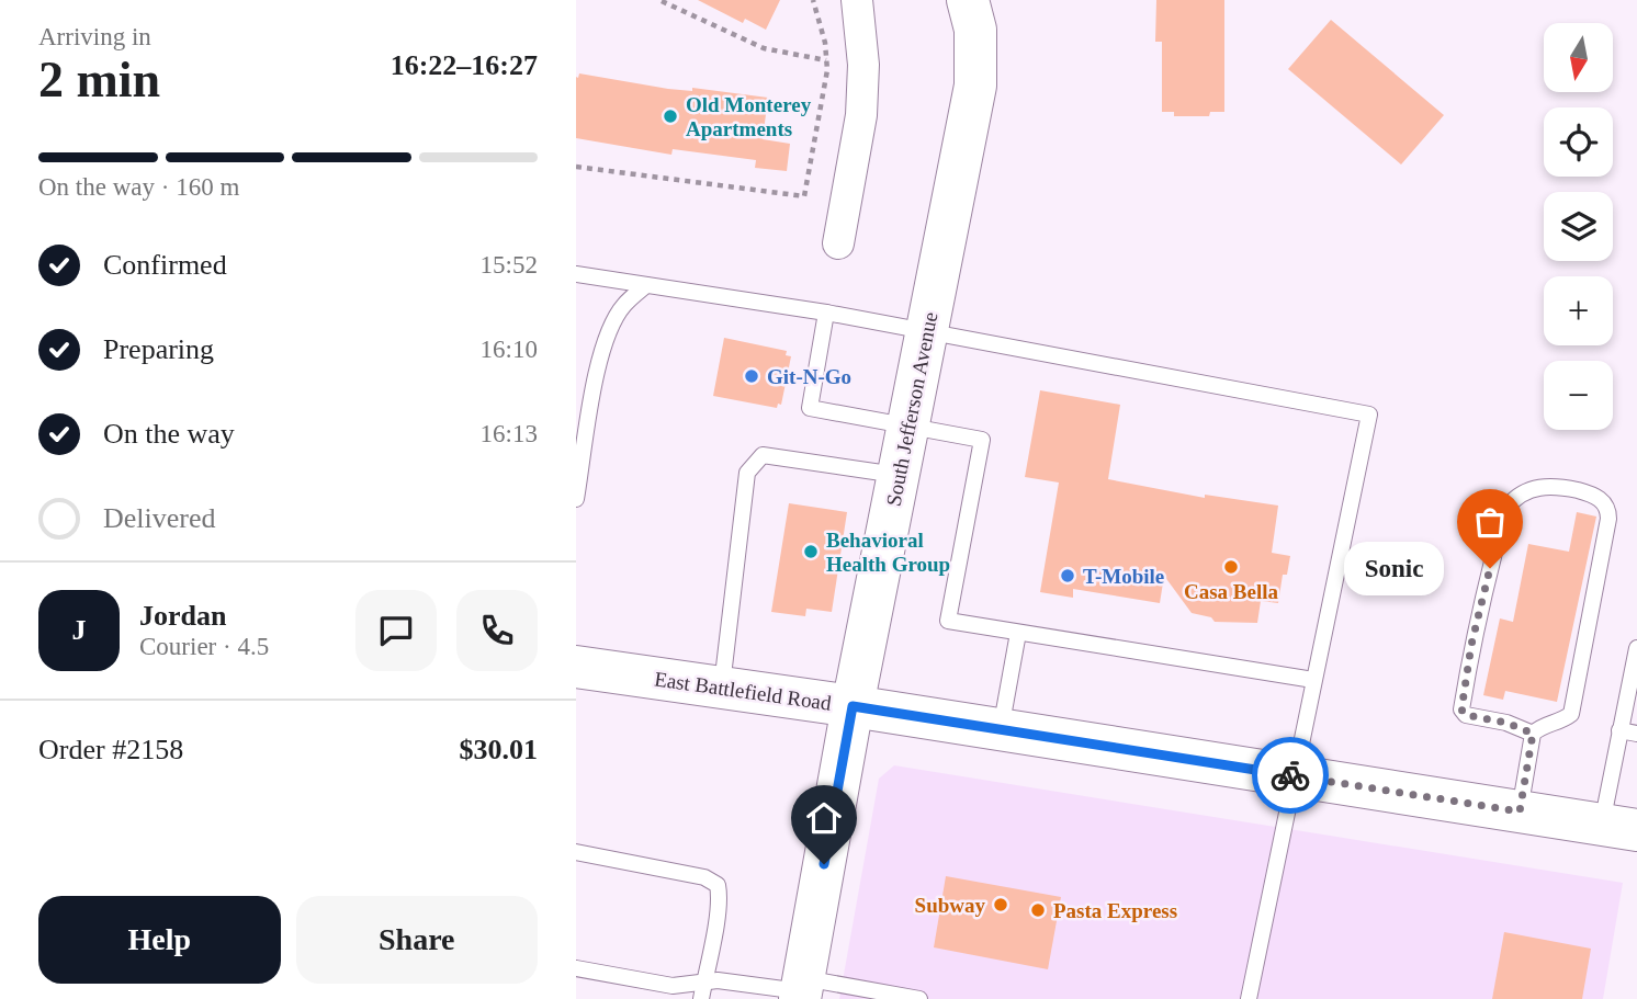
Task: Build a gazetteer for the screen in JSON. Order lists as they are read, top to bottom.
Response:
{
  "streets": {
    "main road": ["South Jefferson Avenue", "East Battlefield Road"]
  },
  "crossings": [
    ["South Jefferson Avenue", "East Battlefield Road"]
  ],
  "places": [
    "Old Monterey Apartments",
    "Git-N-Go",
    "Behavioral Health Group",
    "Casa Bella",
    "Sonic",
    "T-Mobile",
    "Subway",
    "Pasta Express"
  ],
  "north": "bottom",
  "page": {
    "heading": ["2 min", "Arriving in", "16:22–16:27"],
    "panel": [
      "Jordan",
      "Courier · 4.5",
      "Order #2158",
      "$30.01"
    ],
    "map_buttons": ["+", "−"],
    "bar": "On the way · 160 m",
    "list": [
      ["Confirmed", "15:52"],
      ["Preparing", "16:10"],
      ["On the way", "16:13"],
      "Delivered"
    ],
    "bubble": "Sonic",
    "round": "J",
    "buttons": ["Help", "Share"]
  }
}
